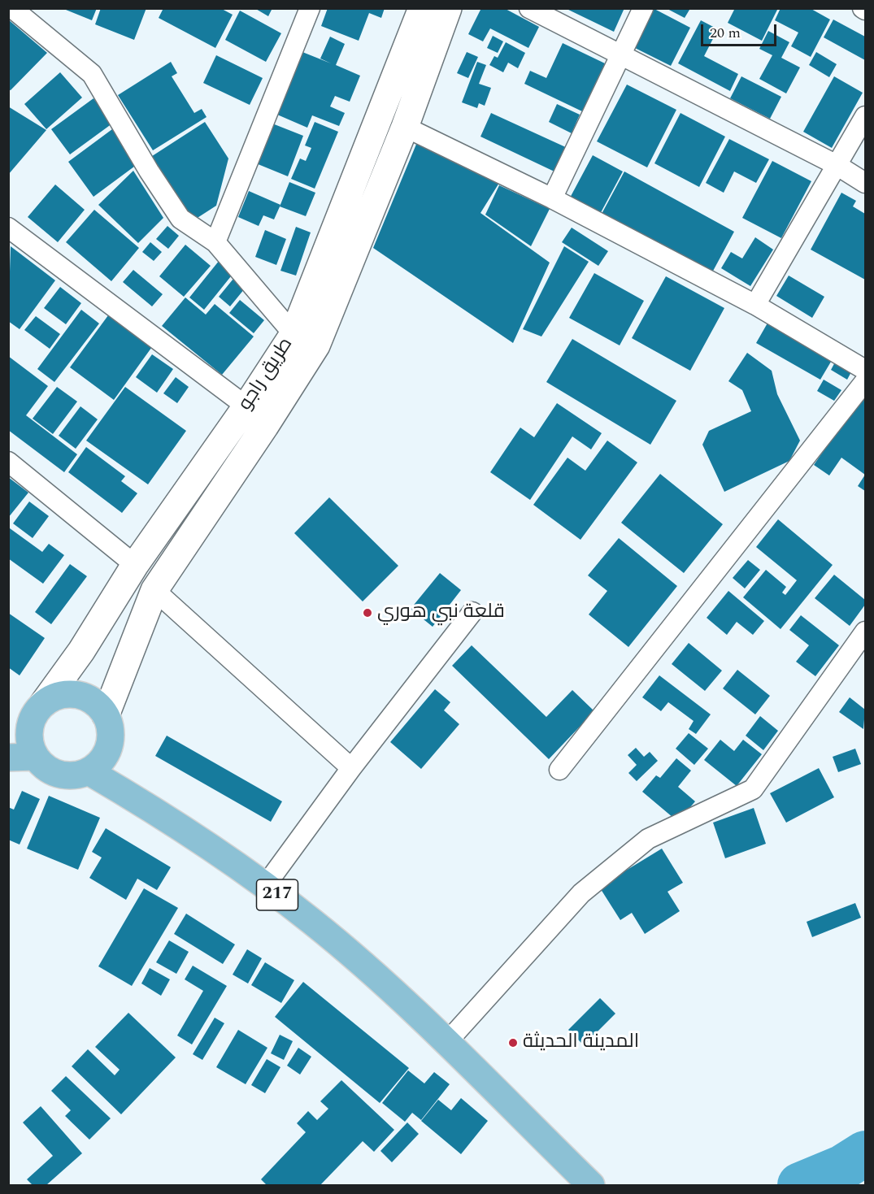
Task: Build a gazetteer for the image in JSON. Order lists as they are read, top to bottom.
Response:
{
  "streets": {
    "main road": ["طريق راجو", "217"]
  },
  "crossings": [
    ["طريق راجو", "217"]
  ],
  "places": ["قلعة نبي هوري", "المدينة الحديثة"],
  "scale_bar": "20 m"
}
